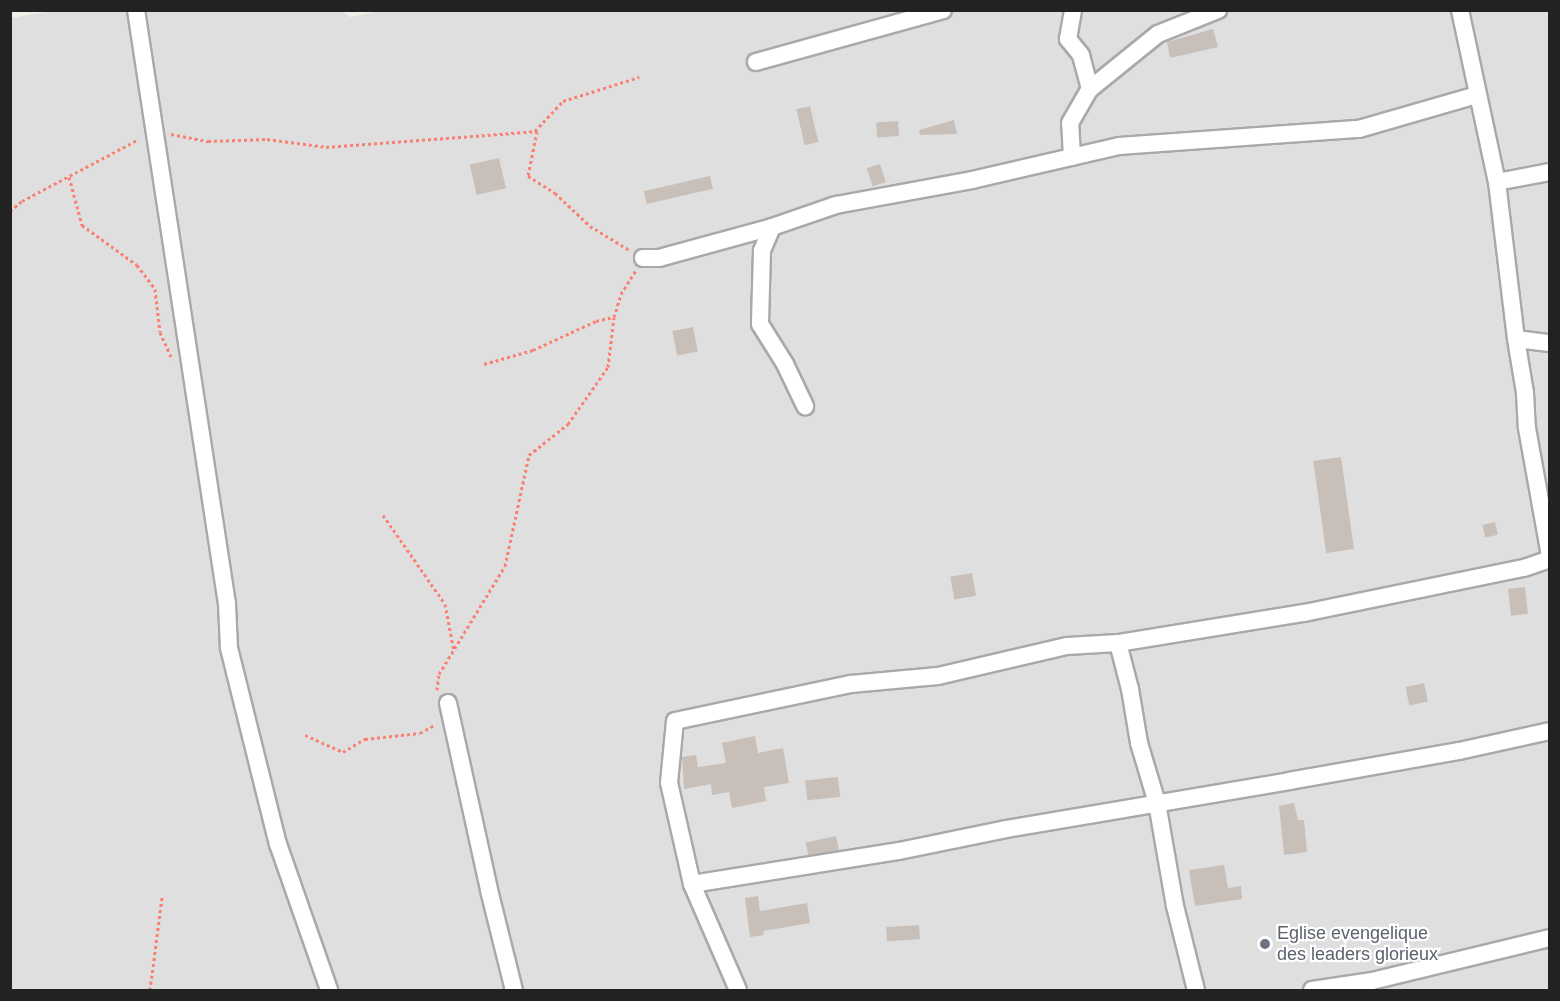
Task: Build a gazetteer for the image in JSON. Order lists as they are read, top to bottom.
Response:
{
  "places": ["Eglise evengelique des leaders glorieux"]
}
